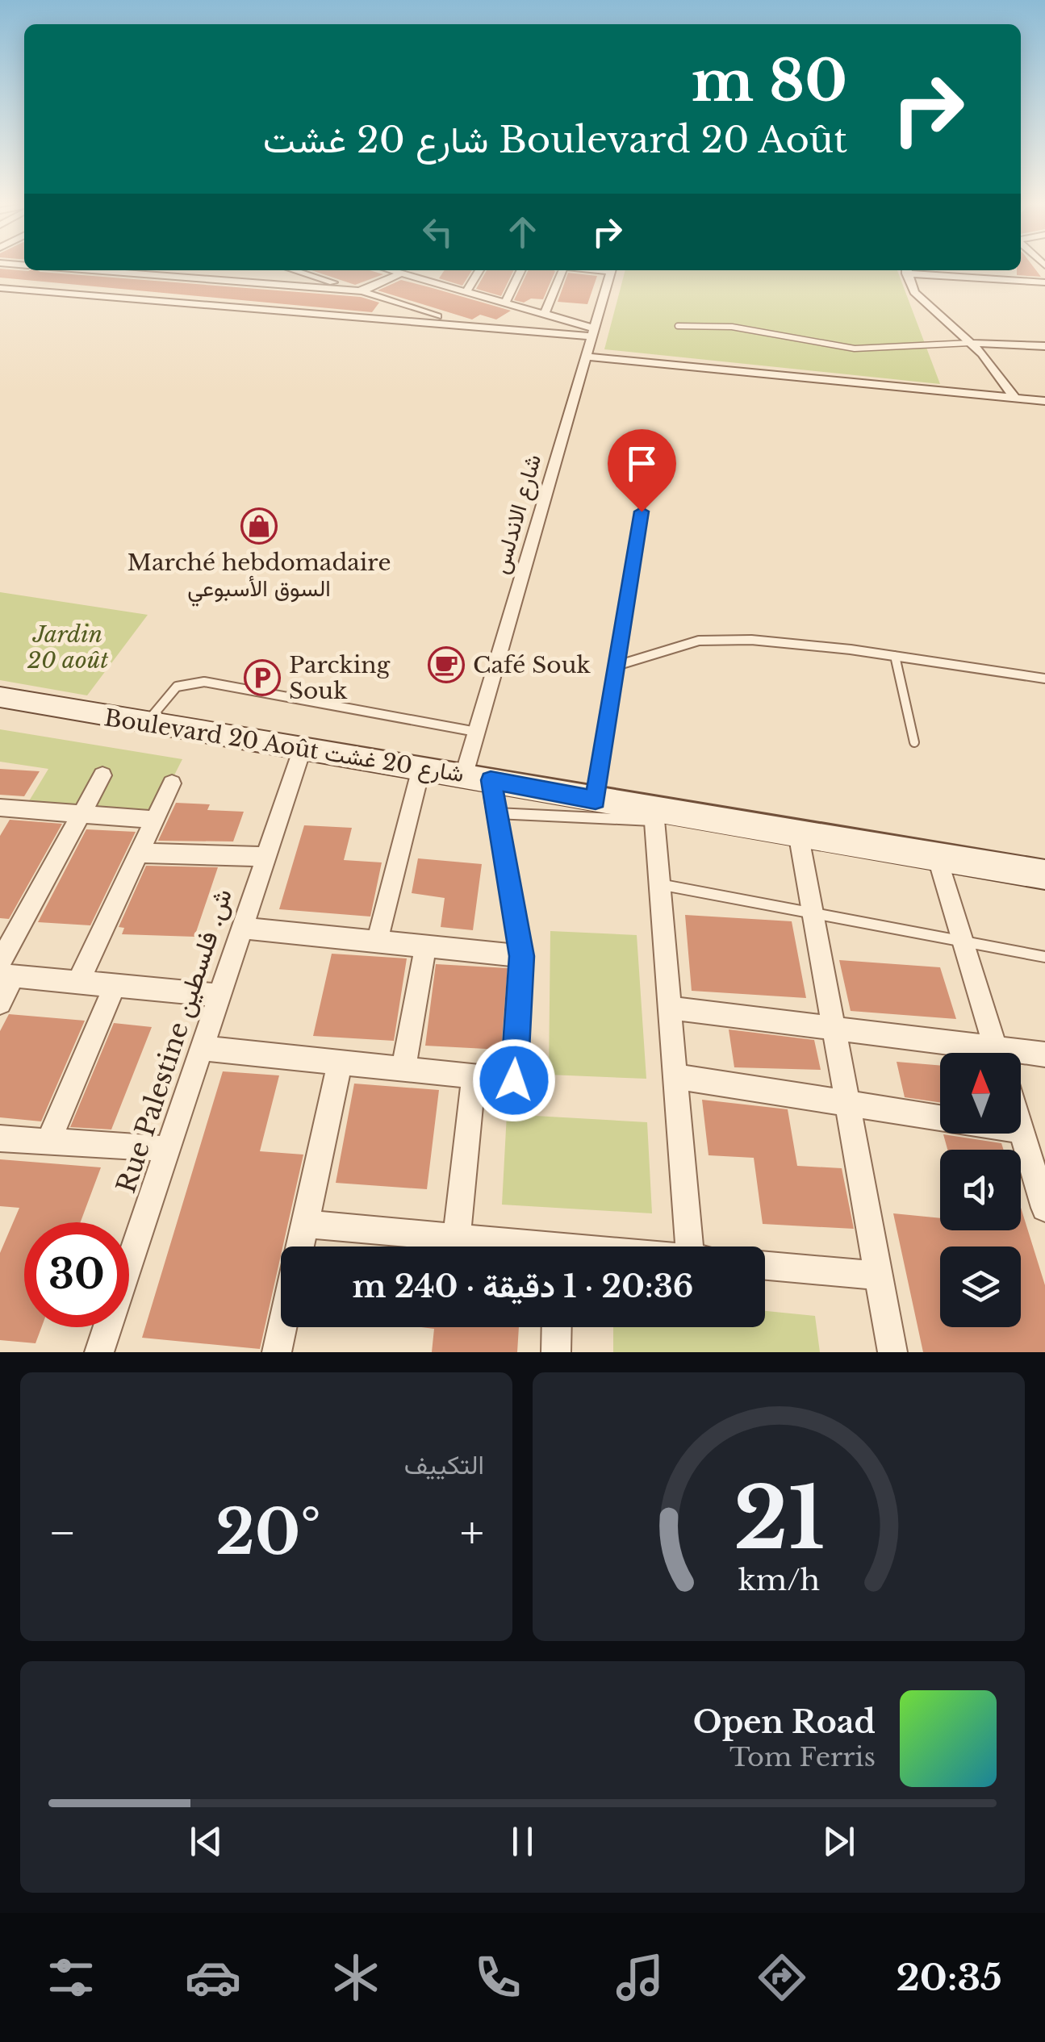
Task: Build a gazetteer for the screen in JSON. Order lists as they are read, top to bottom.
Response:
{
  "streets": {
    "main road": ["Boulevard 20 Août شارع 20 غشت"],
    "street": ["شارع الاندلس", "Rue Palestine ش. فلسطين"]
  },
  "crossings": [
    ["شارع الاندلس", "Boulevard 20 Août شارع 20 غشت"],
    ["Boulevard 20 Août شارع 20 غشت", "Rue Palestine ش. فلسطين"]
  ],
  "parks": ["Jardin 20 août"],
  "places": {
    "shop": ["Marché hebdomadaire السوق الأسبوعي"],
    "cafe": ["Café Souk"],
    "parking": ["Parcking Souk"]
  },
  "north": "top",
  "page": {
    "turn": ["80 m", "Boulevard 20 Août شارع 20 غشت"],
    "limit": "30",
    "trip": "20:36 · 1 دقيقة · 240 m",
    "tile": "التكييف",
    "heat": ["−", "20°", "+"],
    "song": ["Open Road", "Tom Ferris"],
    "tabs": "20:35",
    "gauge": ["21", "km/h"]
  }
}
